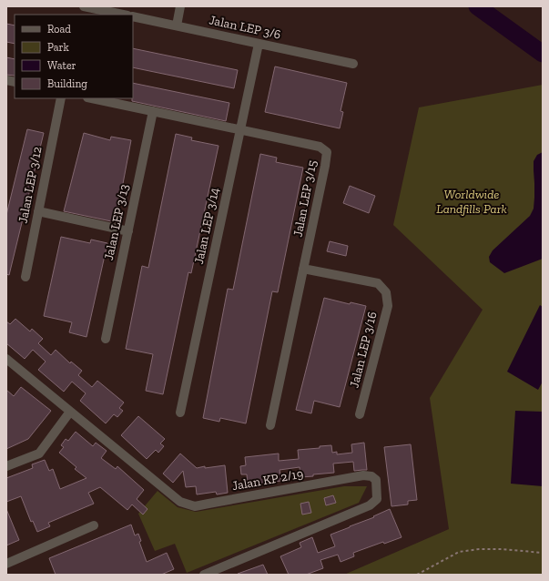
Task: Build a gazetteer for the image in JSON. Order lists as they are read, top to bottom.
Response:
{
  "streets": {
    "street": [
      "Jalan LEP 3/6",
      "Jalan LEP 3/12",
      "Jalan LEP 3/15",
      "Jalan LEP 3/13",
      "Jalan LEP 3/14",
      "Jalan LEP 3/16",
      "Jalan KP 2/19"
    ]
  },
  "crossings": [
    ["Jalan LEP 3/6", "Jalan LEP 3/14"],
    ["Jalan LEP 3/15", "Jalan LEP 3/13"],
    ["Jalan LEP 3/15", "Jalan LEP 3/14"],
    ["Jalan LEP 3/15", "Jalan LEP 3/16"]
  ],
  "parks": ["Worldwide Landfills Park"],
  "legend": [
    "Road",
    "Park",
    "Water",
    "Building"
  ]
}
